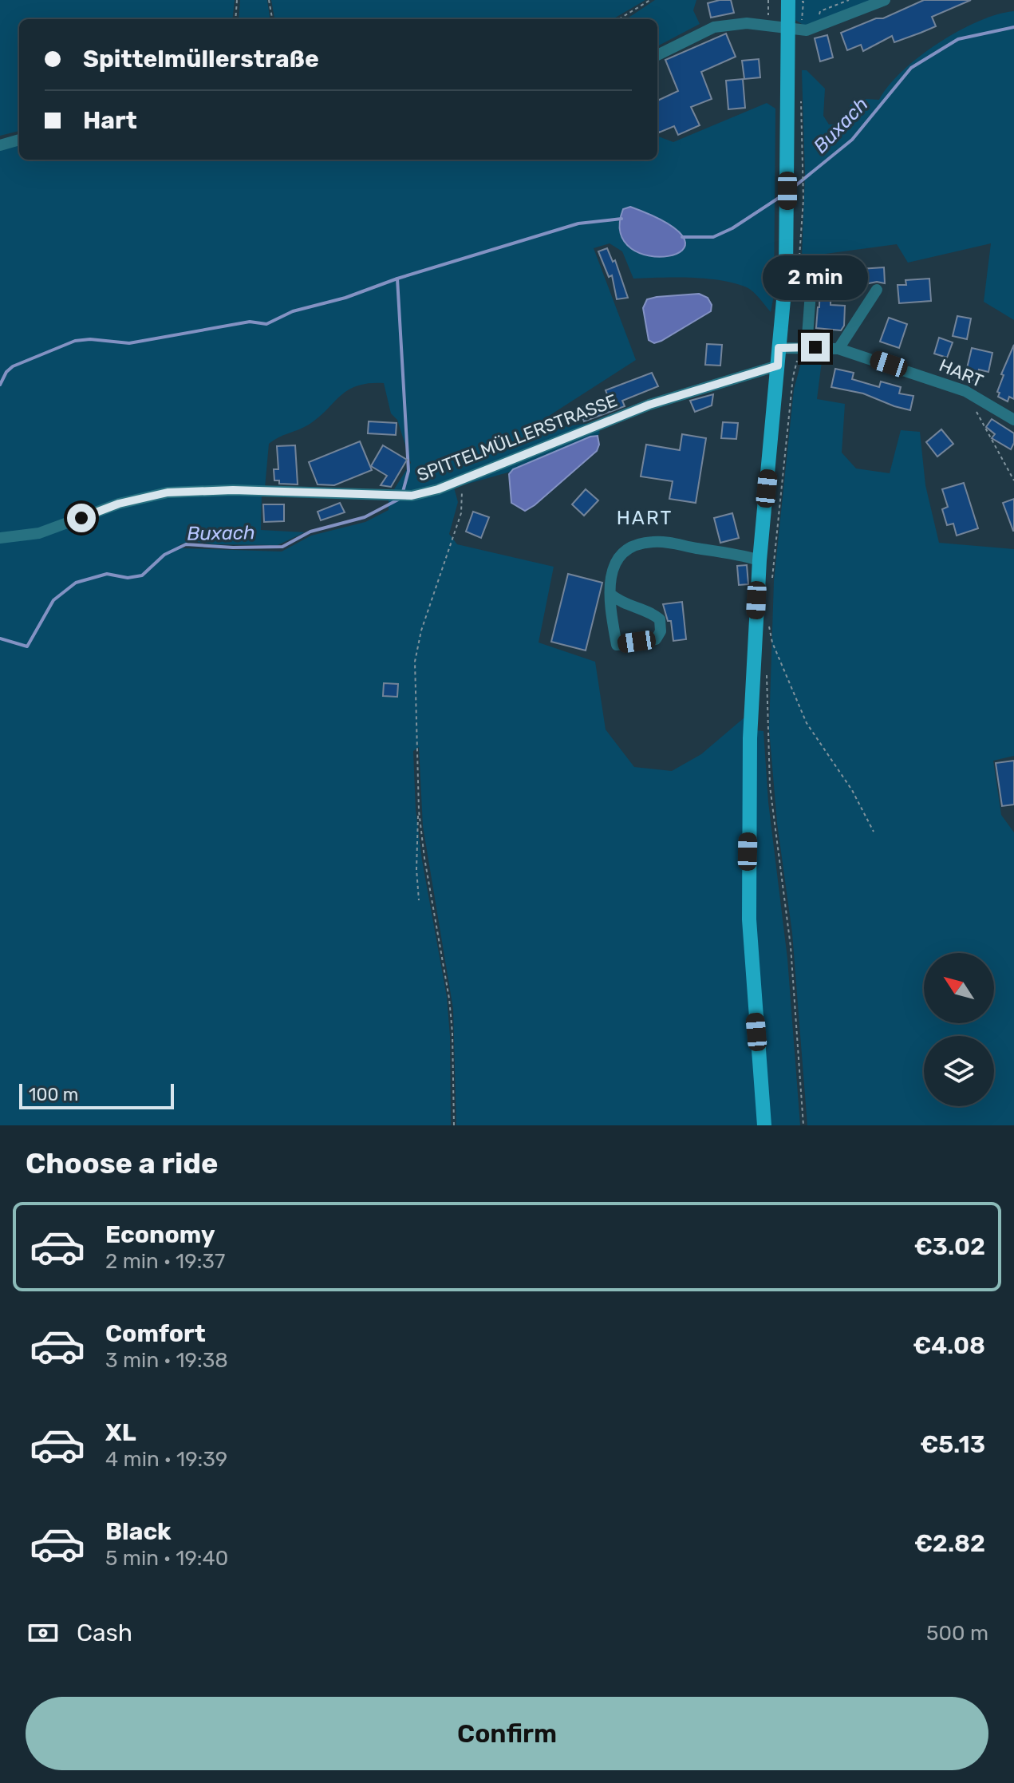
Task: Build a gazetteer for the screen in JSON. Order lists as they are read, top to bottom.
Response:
{
  "streets": {
    "street": ["HART", "SPITTELMÜLLERSTRASSE"]
  },
  "districts": ["HART"],
  "water": ["Buxach"],
  "scale_bar": "100 m",
  "north": "top left",
  "page": {
    "banner": ["Spittelmüllerstraße", "Hart"],
    "bubble": "2 min",
    "scale": "100 m",
    "heading": "Choose a ride",
    "list": [
      {
        "name": "Economy",
        "note": "2 min · 19:37",
        "value": "€3.02"
      },
      {
        "name": "Comfort",
        "note": "3 min · 19:38",
        "value": "€4.08"
      },
      {
        "name": "XL",
        "note": "4 min · 19:39",
        "value": "€5.13"
      },
      {
        "name": "Black",
        "note": "5 min · 19:40",
        "value": "€2.82"
      }
    ],
    "pay": ["Cash", "500 m"],
    "buttons": "Confirm"
  }
}
